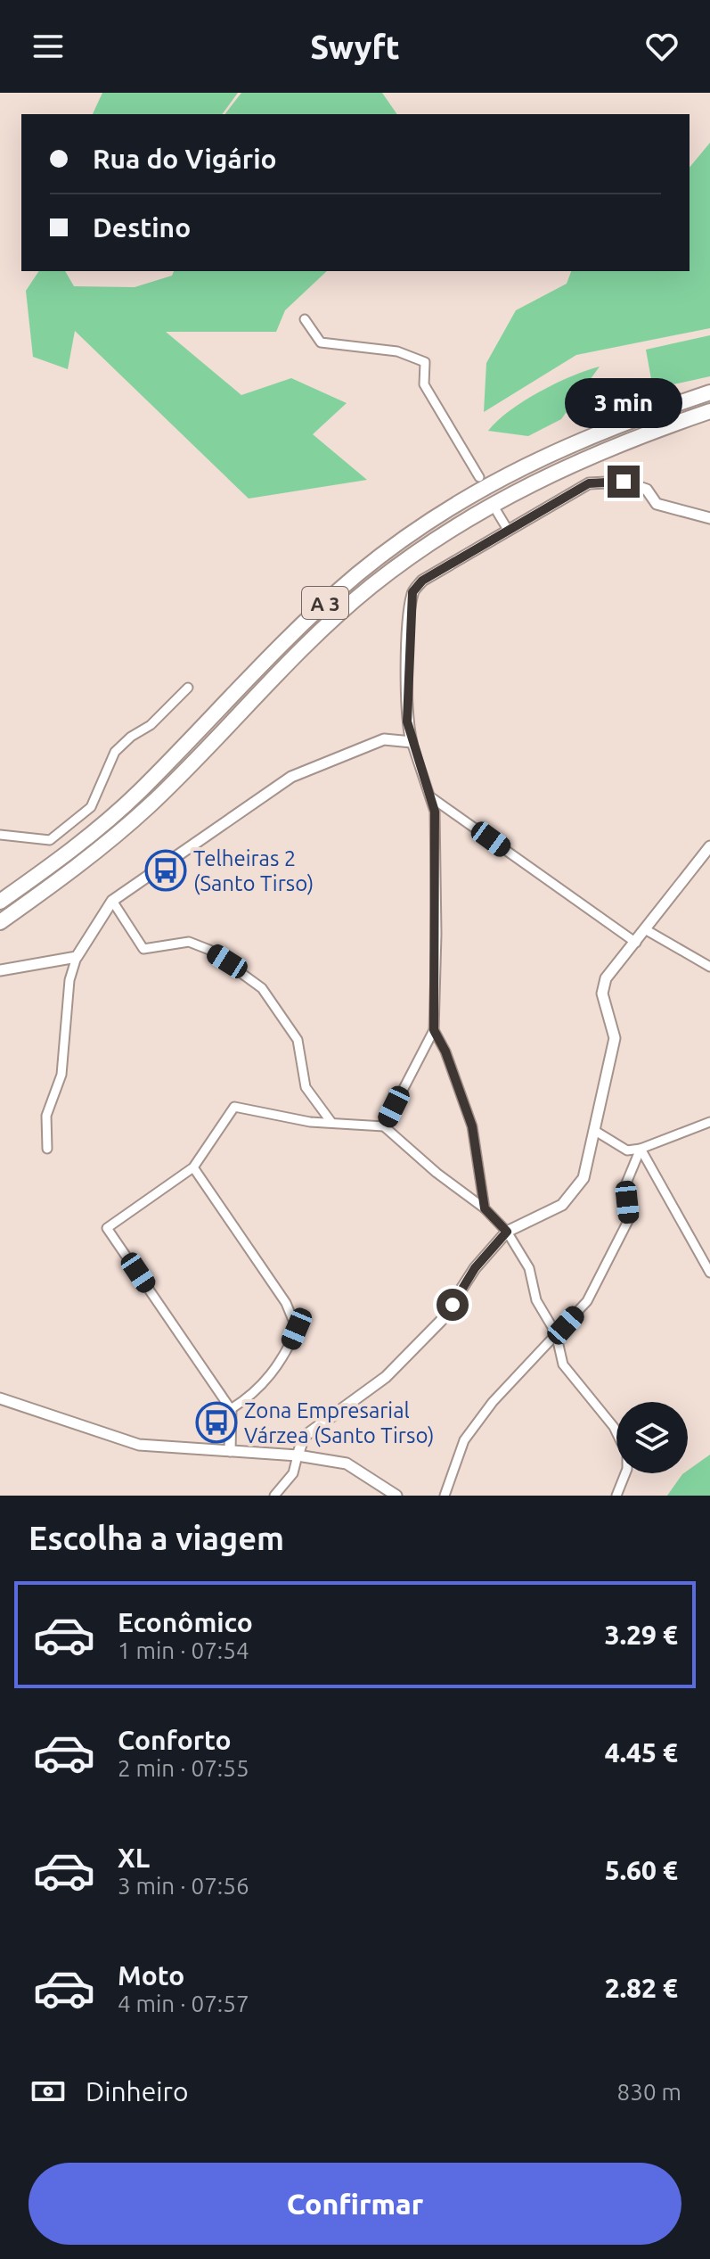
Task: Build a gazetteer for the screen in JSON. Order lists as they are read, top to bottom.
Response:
{
  "streets": {
    "highway": ["A 3"]
  },
  "places": {
    "bus stop": ["Telheiras 2 (Santo Tirso)", "Zona Empresarial Várzea (Santo Tirso)"]
  },
  "page": {
    "header": "Swyft",
    "banner": ["Rua do Vigário", "Destino"],
    "bubble": "3 min",
    "heading": "Escolha a viagem",
    "list": [
      {
        "name": "Econômico",
        "note": "1 min · 07:54",
        "value": "3.29 €"
      },
      {
        "name": "Conforto",
        "note": "2 min · 07:55",
        "value": "4.45 €"
      },
      {
        "name": "XL",
        "note": "3 min · 07:56",
        "value": "5.60 €"
      },
      {
        "name": "Moto",
        "note": "4 min · 07:57",
        "value": "2.82 €"
      }
    ],
    "pay": ["Dinheiro", "830 m"],
    "buttons": "Confirmar"
  }
}
